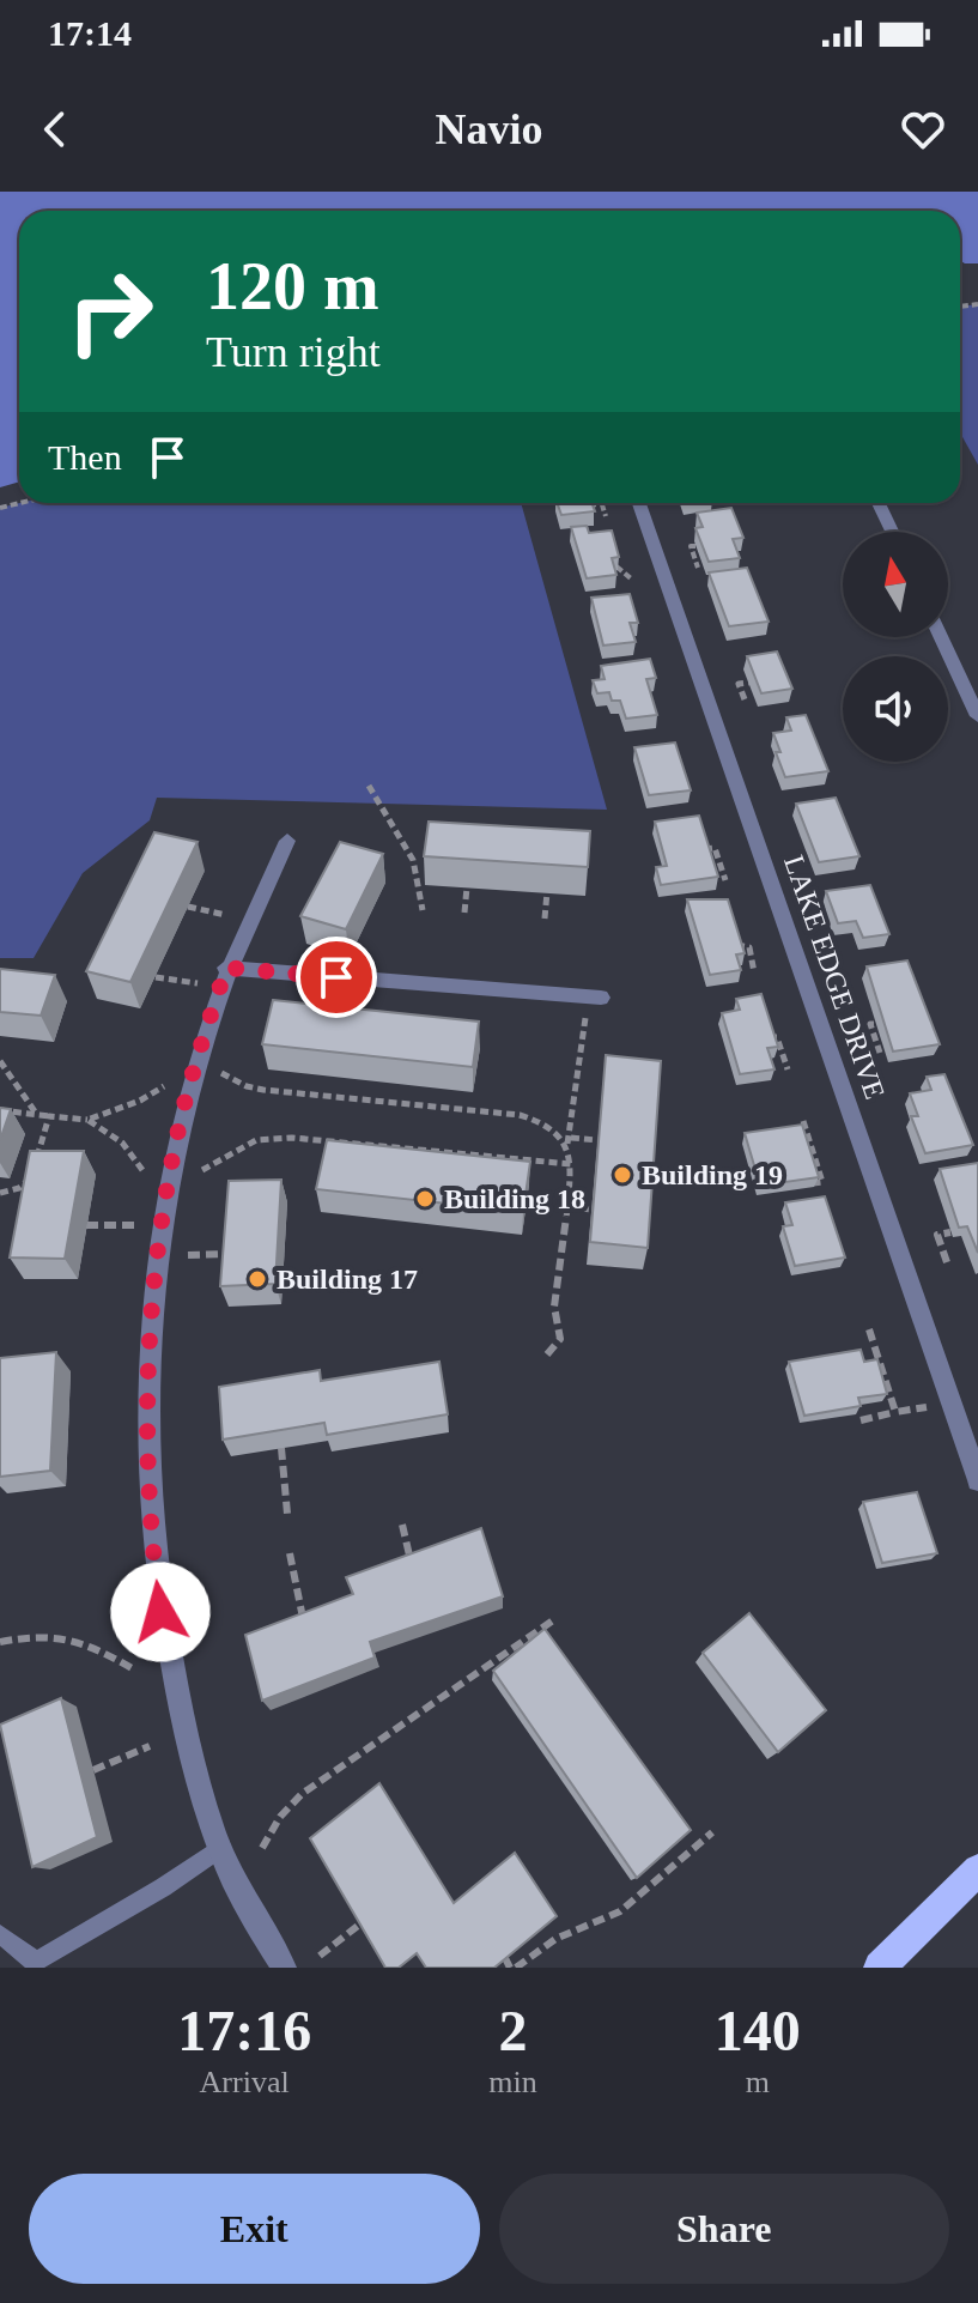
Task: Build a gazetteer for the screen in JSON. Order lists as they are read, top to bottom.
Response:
{
  "streets": {
    "street": ["LAKE EDGE DRIVE"]
  },
  "places": ["Building 19", "Building 18", "Building 17"],
  "north": "top",
  "page": {
    "status": "17:14",
    "header": "Navio",
    "turn": ["120 m", "Turn right"],
    "then": "Then",
    "eta": [
      "17:16",
      "Arrival",
      "2",
      "min",
      "140",
      "m"
    ],
    "buttons": ["Exit", "Share"]
  }
}
